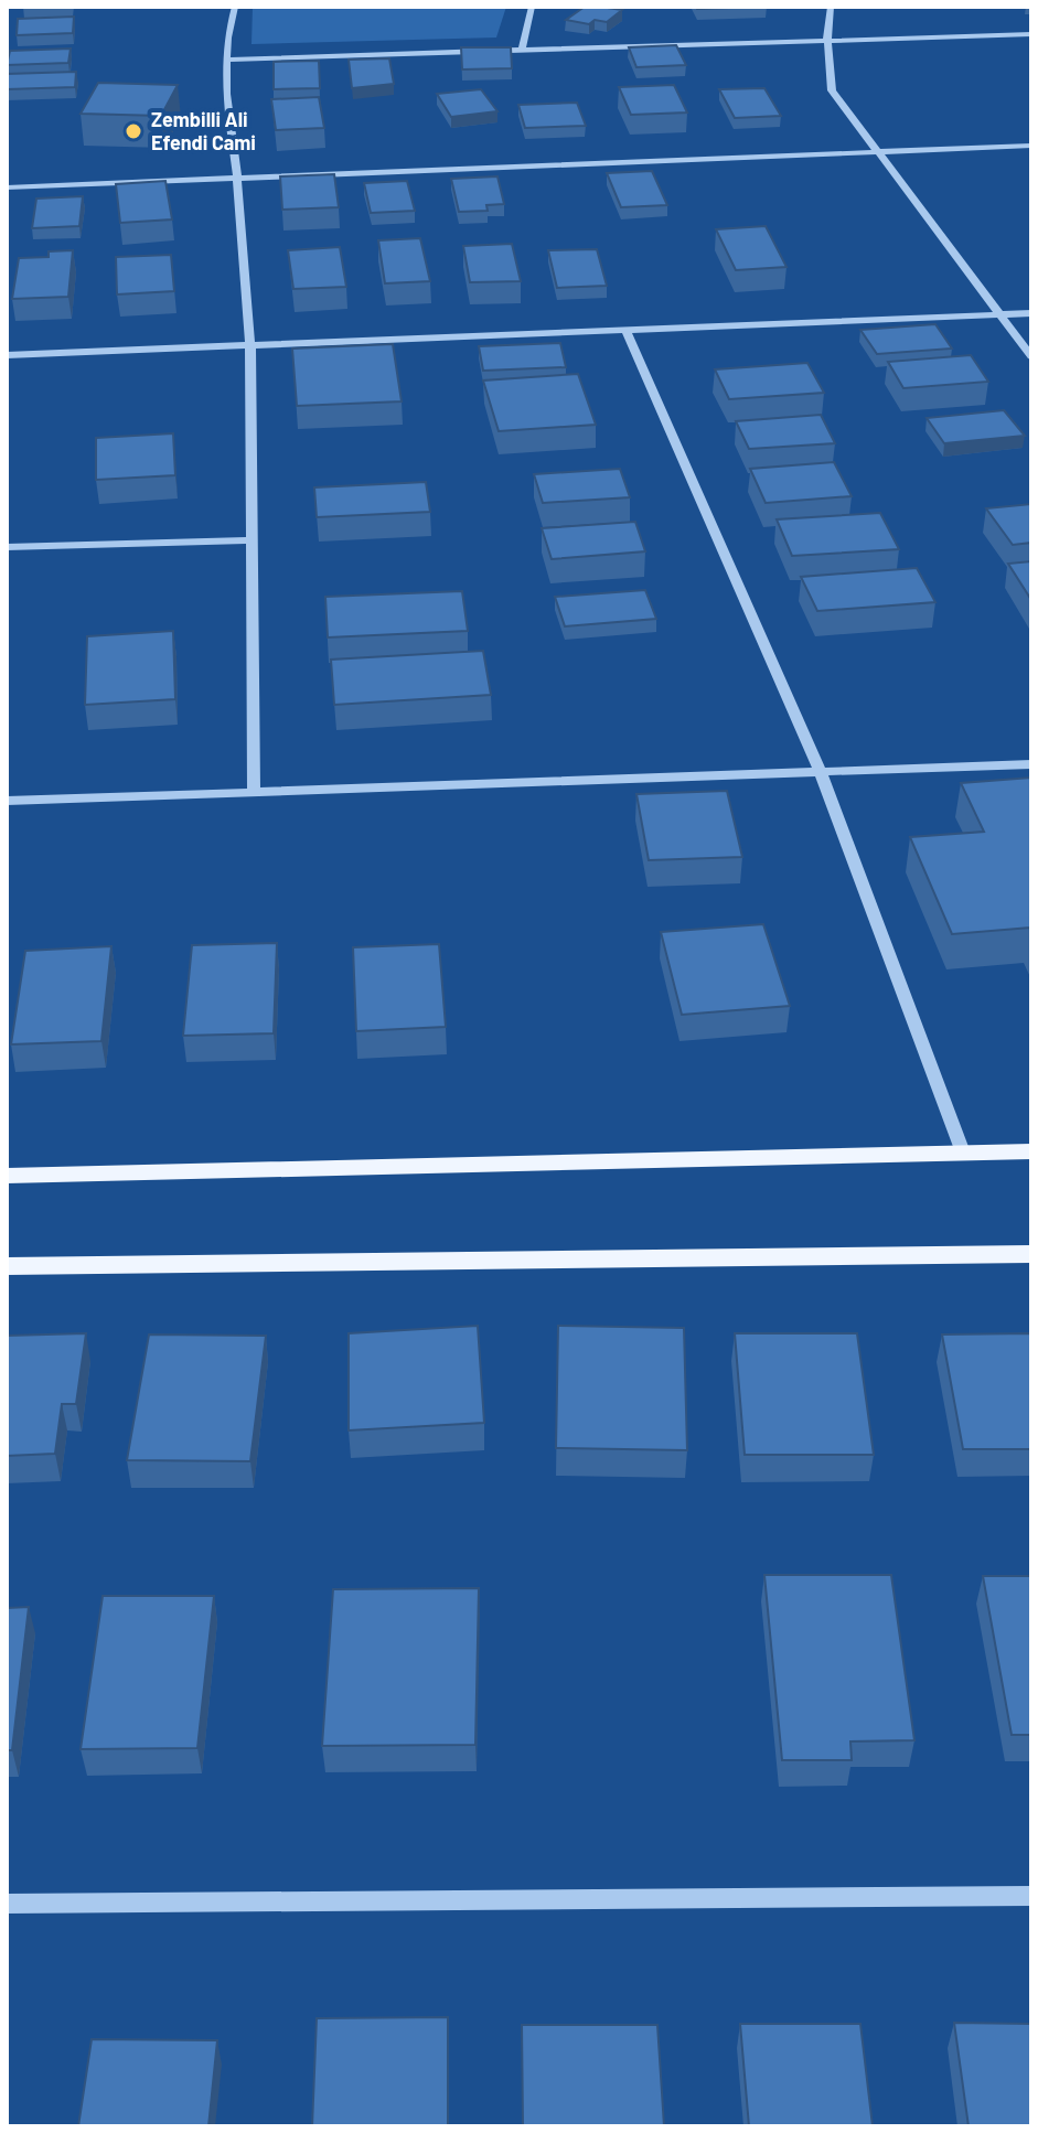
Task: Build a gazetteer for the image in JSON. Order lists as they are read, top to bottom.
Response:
{
  "places": ["Zembilli Ali Efendi Cami"]
}
